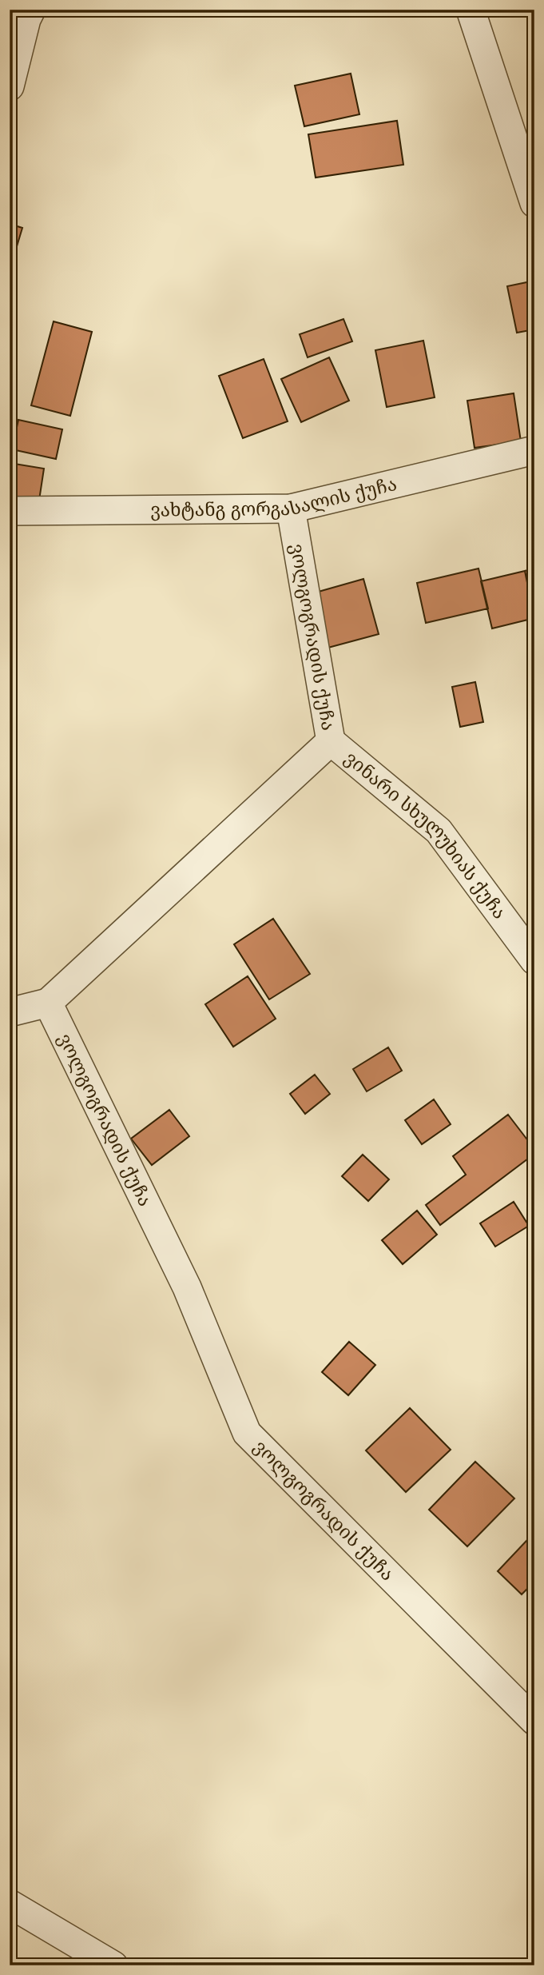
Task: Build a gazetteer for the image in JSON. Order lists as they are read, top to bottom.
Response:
{
  "streets": {
    "street": ["ვახტანგ გორგასალის ქუჩა", "ვოლგოგრადის ქუჩა", "ვინარი სხულუხიას ქუჩა"]
  },
  "crossings": [
    ["ვახტანგ გორგასალის ქუჩა", "ვოლგოგრადის ქუჩა"],
    ["ვოლგოგრადის ქუჩა", "ვინარი სხულუხიას ქუჩა"]
  ]
}
